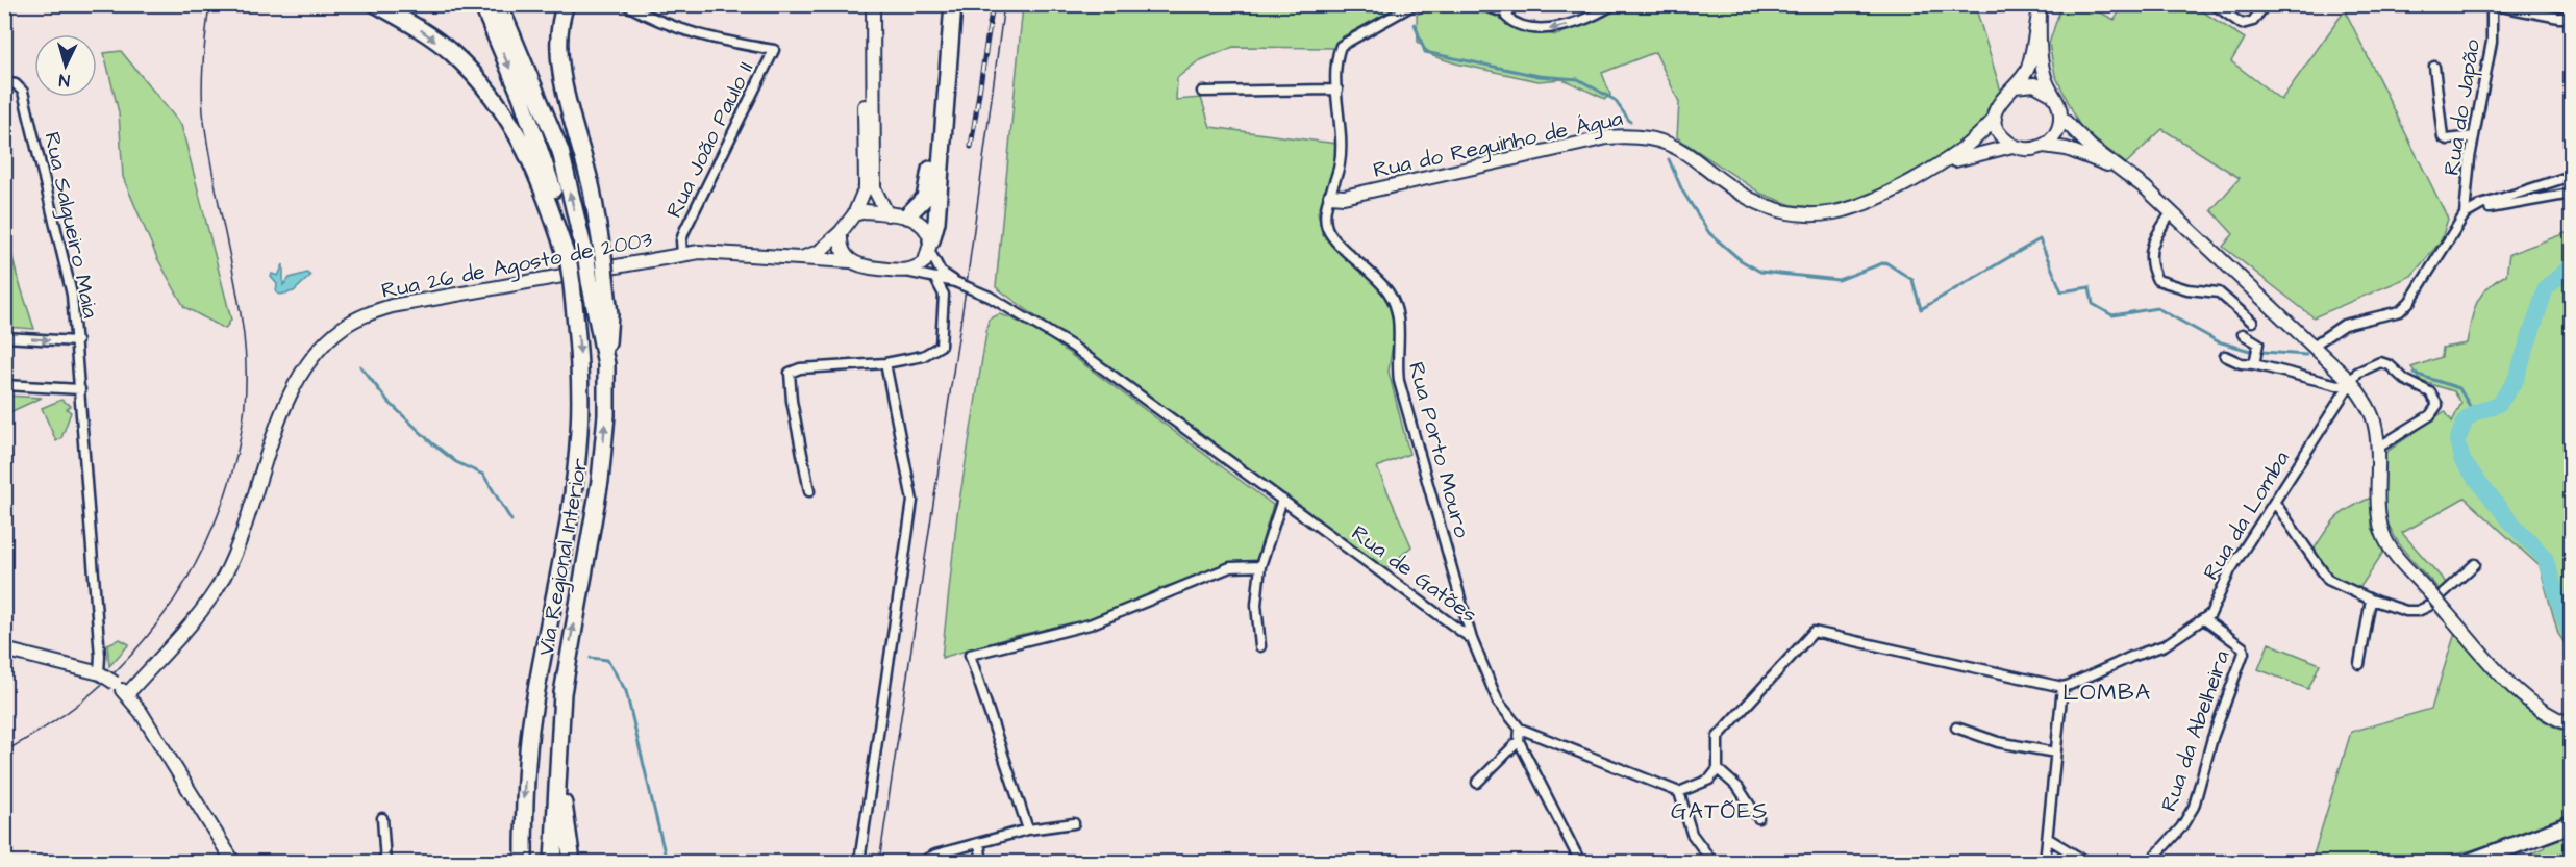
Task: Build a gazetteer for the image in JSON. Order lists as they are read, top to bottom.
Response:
{
  "streets": {
    "highway": ["Via Regional Interior"],
    "main road": ["Rua do Reguinho de Água", "Rua 26 de Agosto de 2003"],
    "street": [
      "Rua do Japão",
      "Rua João Paulo II",
      "Rua Salgueiro Maia",
      "Rua Porto Mouro",
      "Rua da Lomba",
      "Rua de Gatões",
      "Rua da Abelheira"
    ]
  },
  "crossings": [
    ["Rua João Paulo II", "Rua 26 de Agosto de 2003"],
    ["Rua do Reguinho de Água", "Rua Porto Mouro"],
    ["Rua 26 de Agosto de 2003", "Rua de Gatões"],
    ["Rua Porto Mouro", "Rua de Gatões"],
    ["Rua da Lomba", "Rua da Abelheira"]
  ],
  "districts": ["LOMBA", "GATÕES"],
  "north": "bottom"
}
